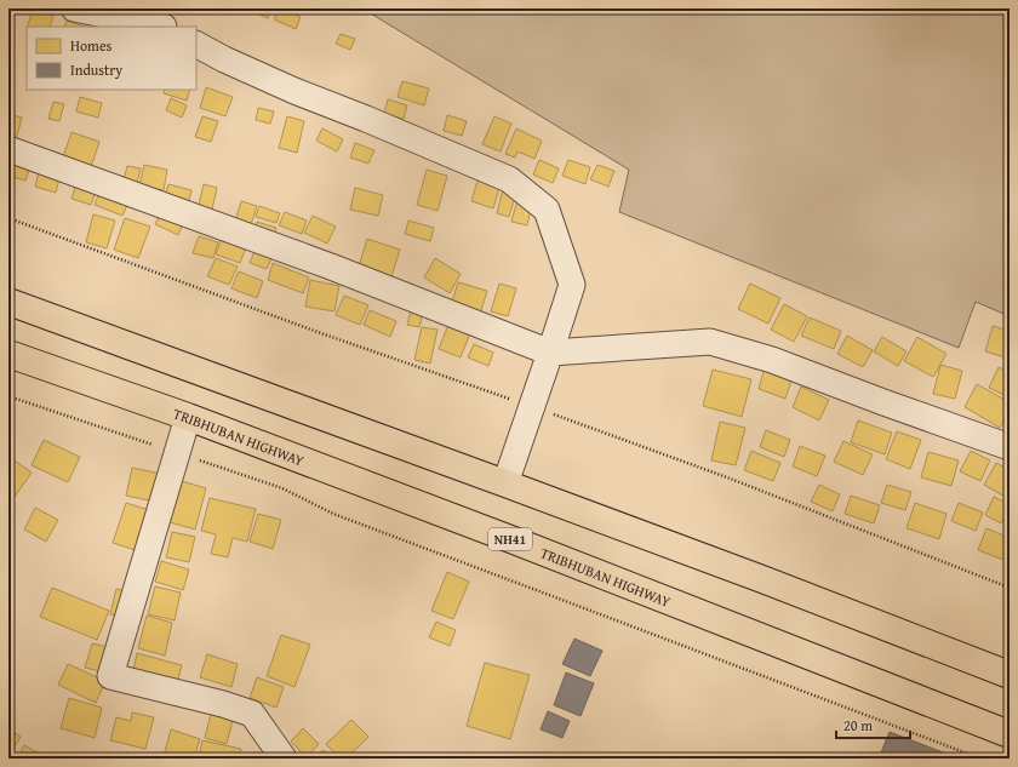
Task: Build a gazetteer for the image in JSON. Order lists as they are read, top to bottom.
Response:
{
  "streets": {
    "highway": ["TRIBHUBAN HIGHWAY", "NH41"]
  },
  "legend": ["Homes", "Industry"],
  "scale_bar": "20 m"
}
